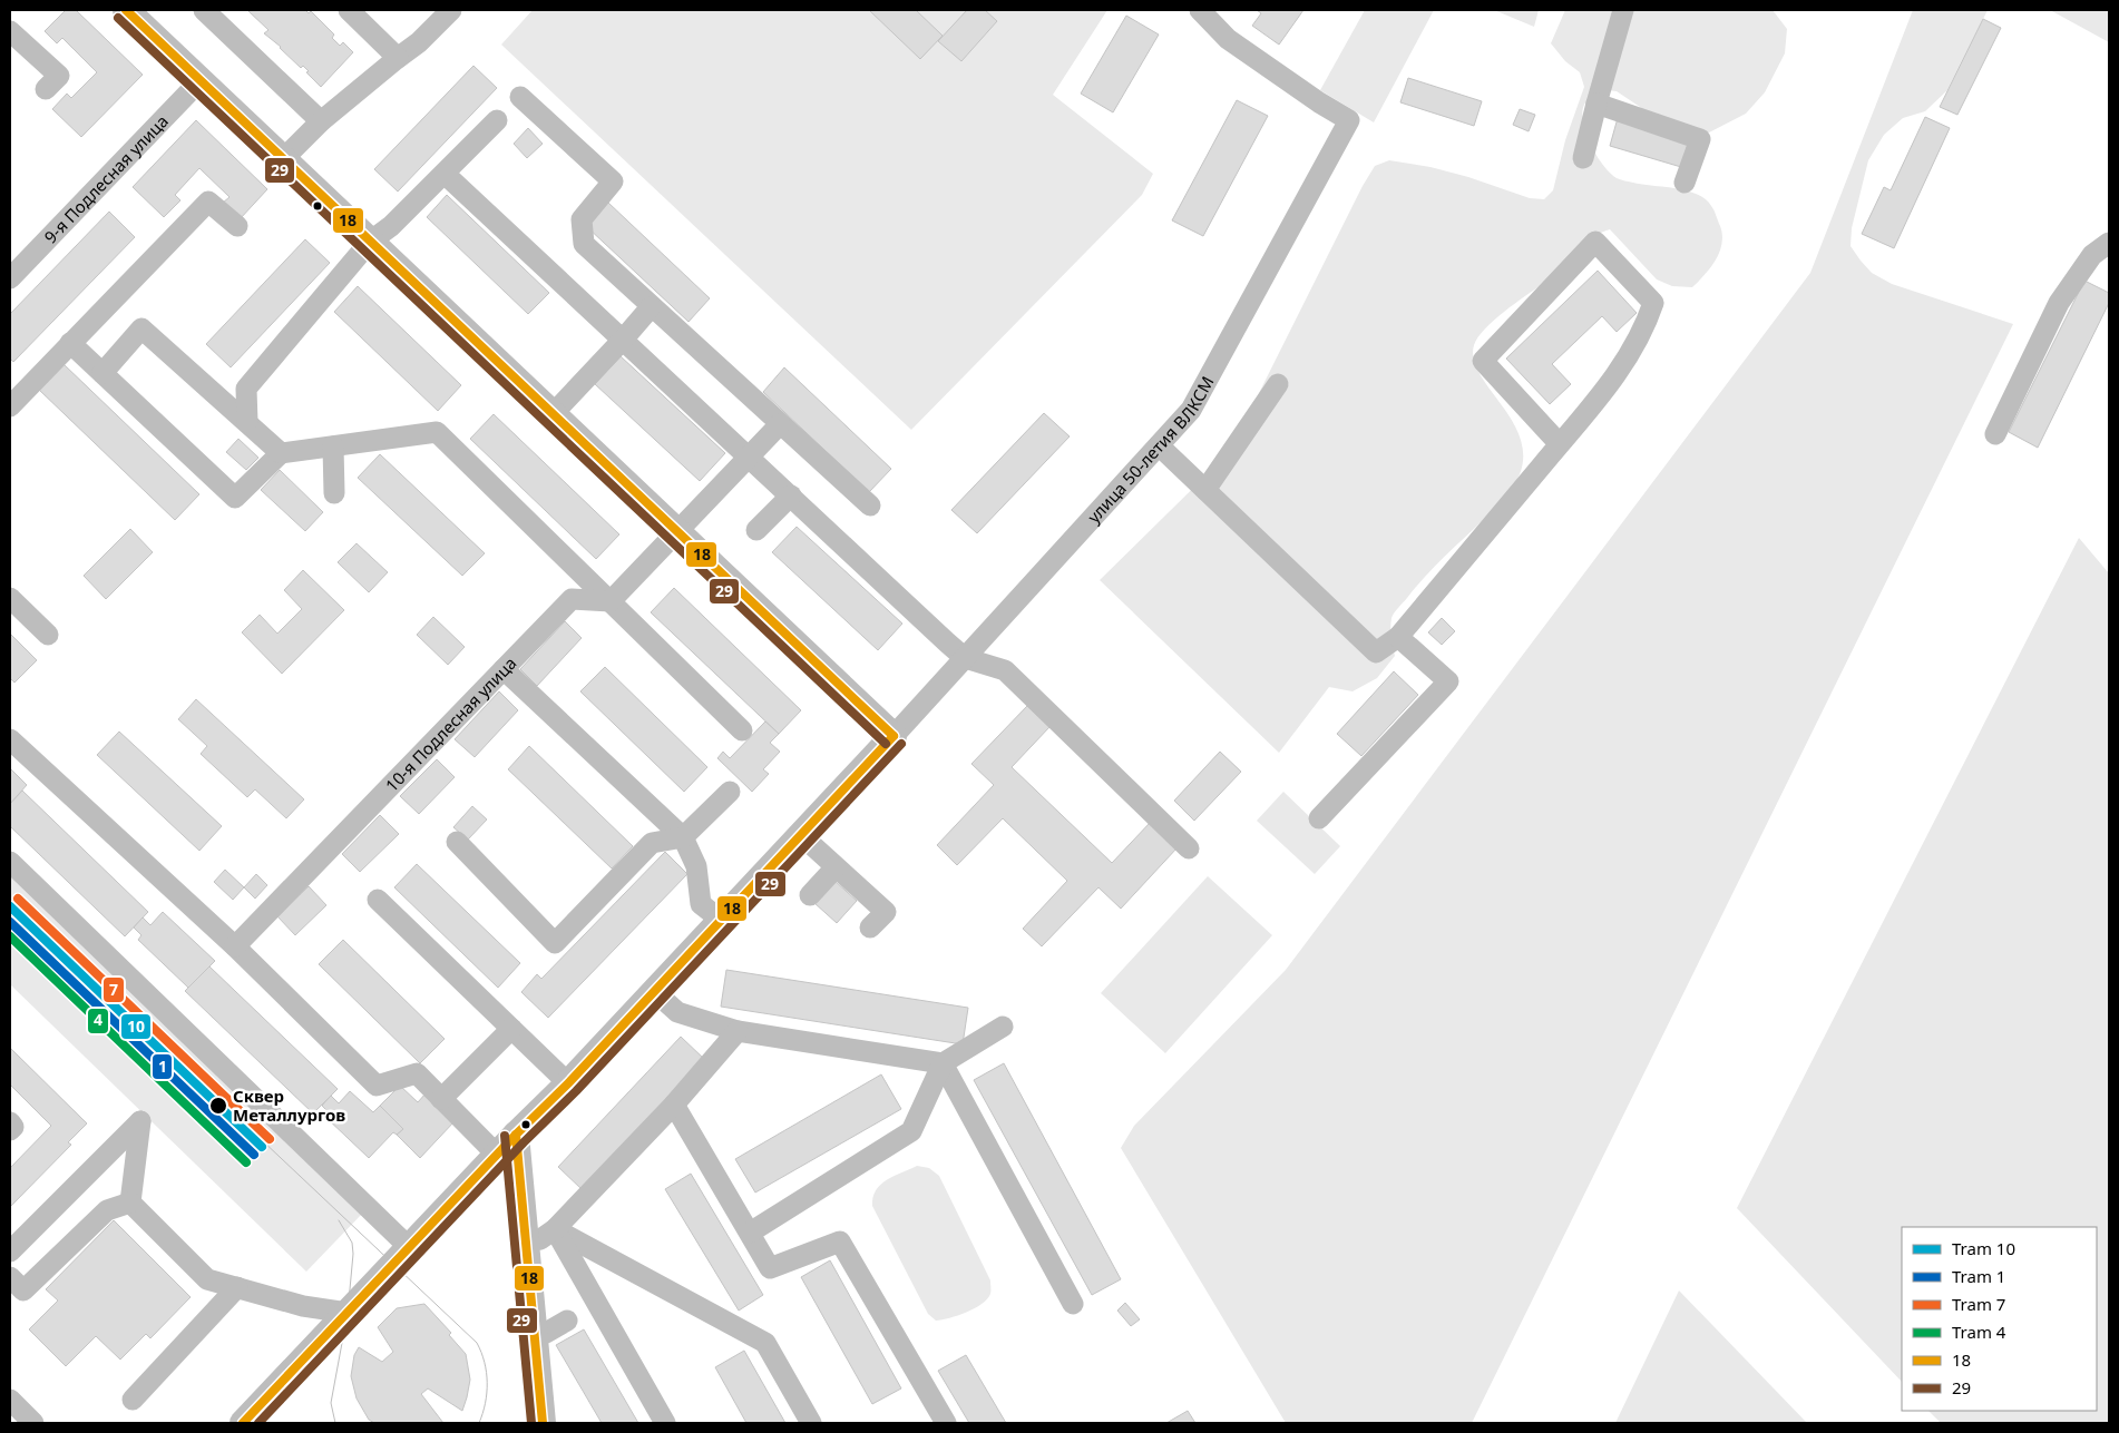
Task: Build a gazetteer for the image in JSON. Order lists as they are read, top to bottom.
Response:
{
  "streets": {
    "street": ["9-я Подлесная улица", "улица 50-летия ВЛКСМ", "10-я Подлесная улица"]
  },
  "places": ["Сквер Металлургов"],
  "lines": [
    "transit line 18",
    "transit line 29",
    "tram line 7",
    "tram line 10",
    "tram line 1",
    "tram line 4"
  ],
  "legend": [
    "Tram 10",
    "Tram 1",
    "Tram 7",
    "Tram 4",
    "18",
    "29"
  ]
}
